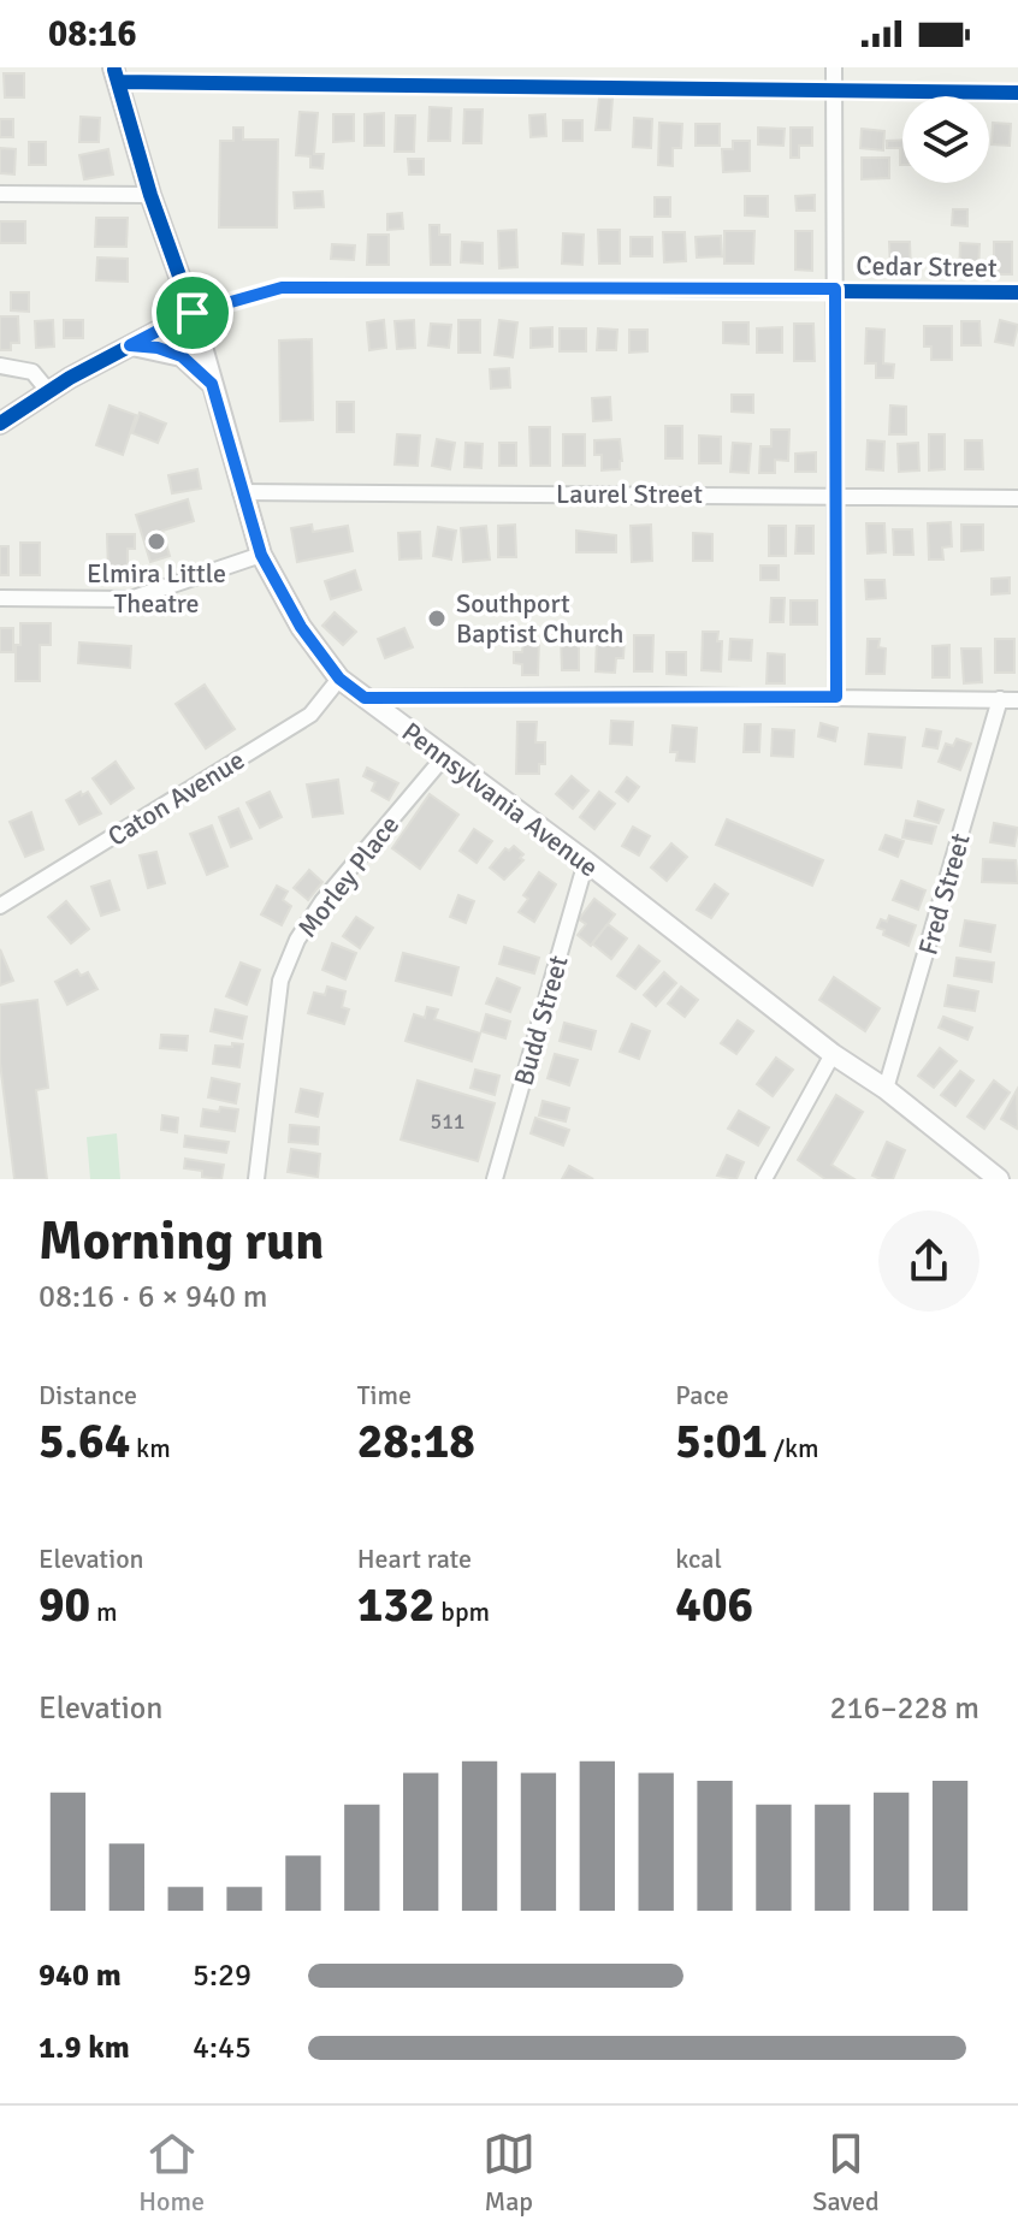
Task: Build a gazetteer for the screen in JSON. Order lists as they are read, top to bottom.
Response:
{
  "streets": {
    "main road": ["Cedar Street", "Pennsylvania Avenue"],
    "street": [
      "Laurel Street",
      "Caton Avenue",
      "Morley Place",
      "Fred Street",
      "Budd Street"
    ]
  },
  "crossings": [
    ["Cedar Street", "Pennsylvania Avenue"],
    ["Laurel Street", "Pennsylvania Avenue"],
    ["Caton Avenue", "Pennsylvania Avenue"],
    ["Pennsylvania Avenue", "Morley Place"],
    ["Pennsylvania Avenue", "Fred Street"],
    ["Pennsylvania Avenue", "Budd Street"]
  ],
  "places": ["Elmira Little Theatre", "Southport Baptist Church"],
  "house_numbers": ["511"],
  "page": {
    "status": "08:16",
    "heading": ["Morning run", "08:16 · 6 × 940 m"],
    "stats": [
      ["Distance", "5.64 km"],
      ["Time", "28:18"],
      ["Pace", "5:01 /km"],
      ["Elevation", "90 m"],
      ["Heart rate", "132 bpm"],
      ["kcal", "406"]
    ],
    "chart": ["Elevation", "216–228 m"],
    "list": [
      {
        "name": "940 m",
        "note": "5:29"
      },
      {
        "name": "1.9 km",
        "note": "4:45"
      }
    ],
    "tabs": ["Home", "Map", "Saved"]
  }
}
